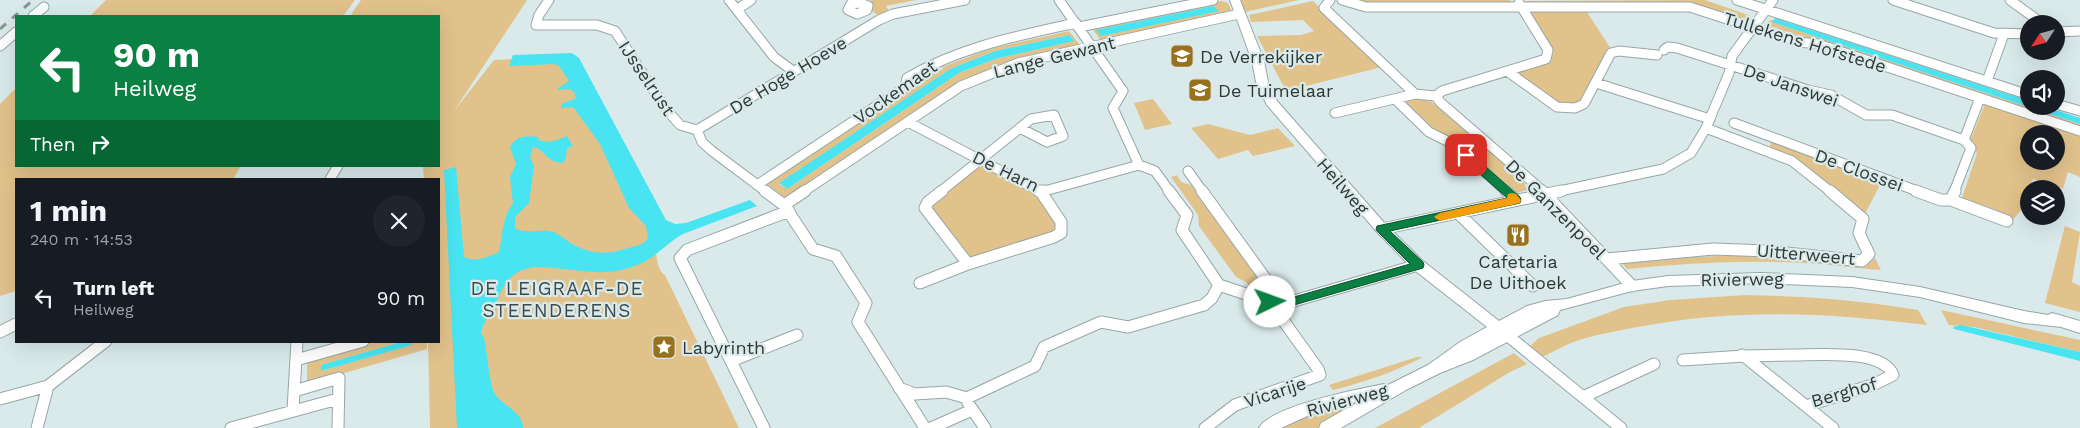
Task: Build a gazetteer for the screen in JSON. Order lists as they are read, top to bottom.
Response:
{
  "streets": {
    "street": [
      "Tullekens Hofstede",
      "Lange Gewant",
      "De Hoge Hoeve",
      "IJsselrust",
      "De Janswei",
      "Vockemaet",
      "De Clossei",
      "De Harn",
      "Heilweg",
      "De Ganzenpoel",
      "Uitterweert",
      "Rivierweg",
      "Vicarije",
      "Berghof"
    ]
  },
  "crossings": [
    ["Lange Gewant", "De Harn"],
    ["Lange Gewant", "Heilweg"],
    ["De Hoge Hoeve", "IJsselrust"],
    ["De Janswei", "Uitterweert"],
    ["Heilweg", "Rivierweg"],
    ["De Ganzenpoel", "Uitterweert"],
    ["De Ganzenpoel", "Rivierweg"]
  ],
  "districts": ["DE LEIGRAAF-DE STEENDERENS"],
  "places": {
    "school or university": ["De Verrekijker", "De Tuimelaar"],
    "restaurant": ["Cafetaria De Uithoek"],
    "place": ["Labyrinth"]
  },
  "north": "bottom left",
  "page": {
    "turn": ["90 m", "Heilweg"],
    "then": "Then",
    "heading": ["1 min", "240 m · 14:53"],
    "list": [
      {
        "name": "Turn left",
        "note": "Heilweg",
        "value": "90 m"
      }
    ]
  }
}
